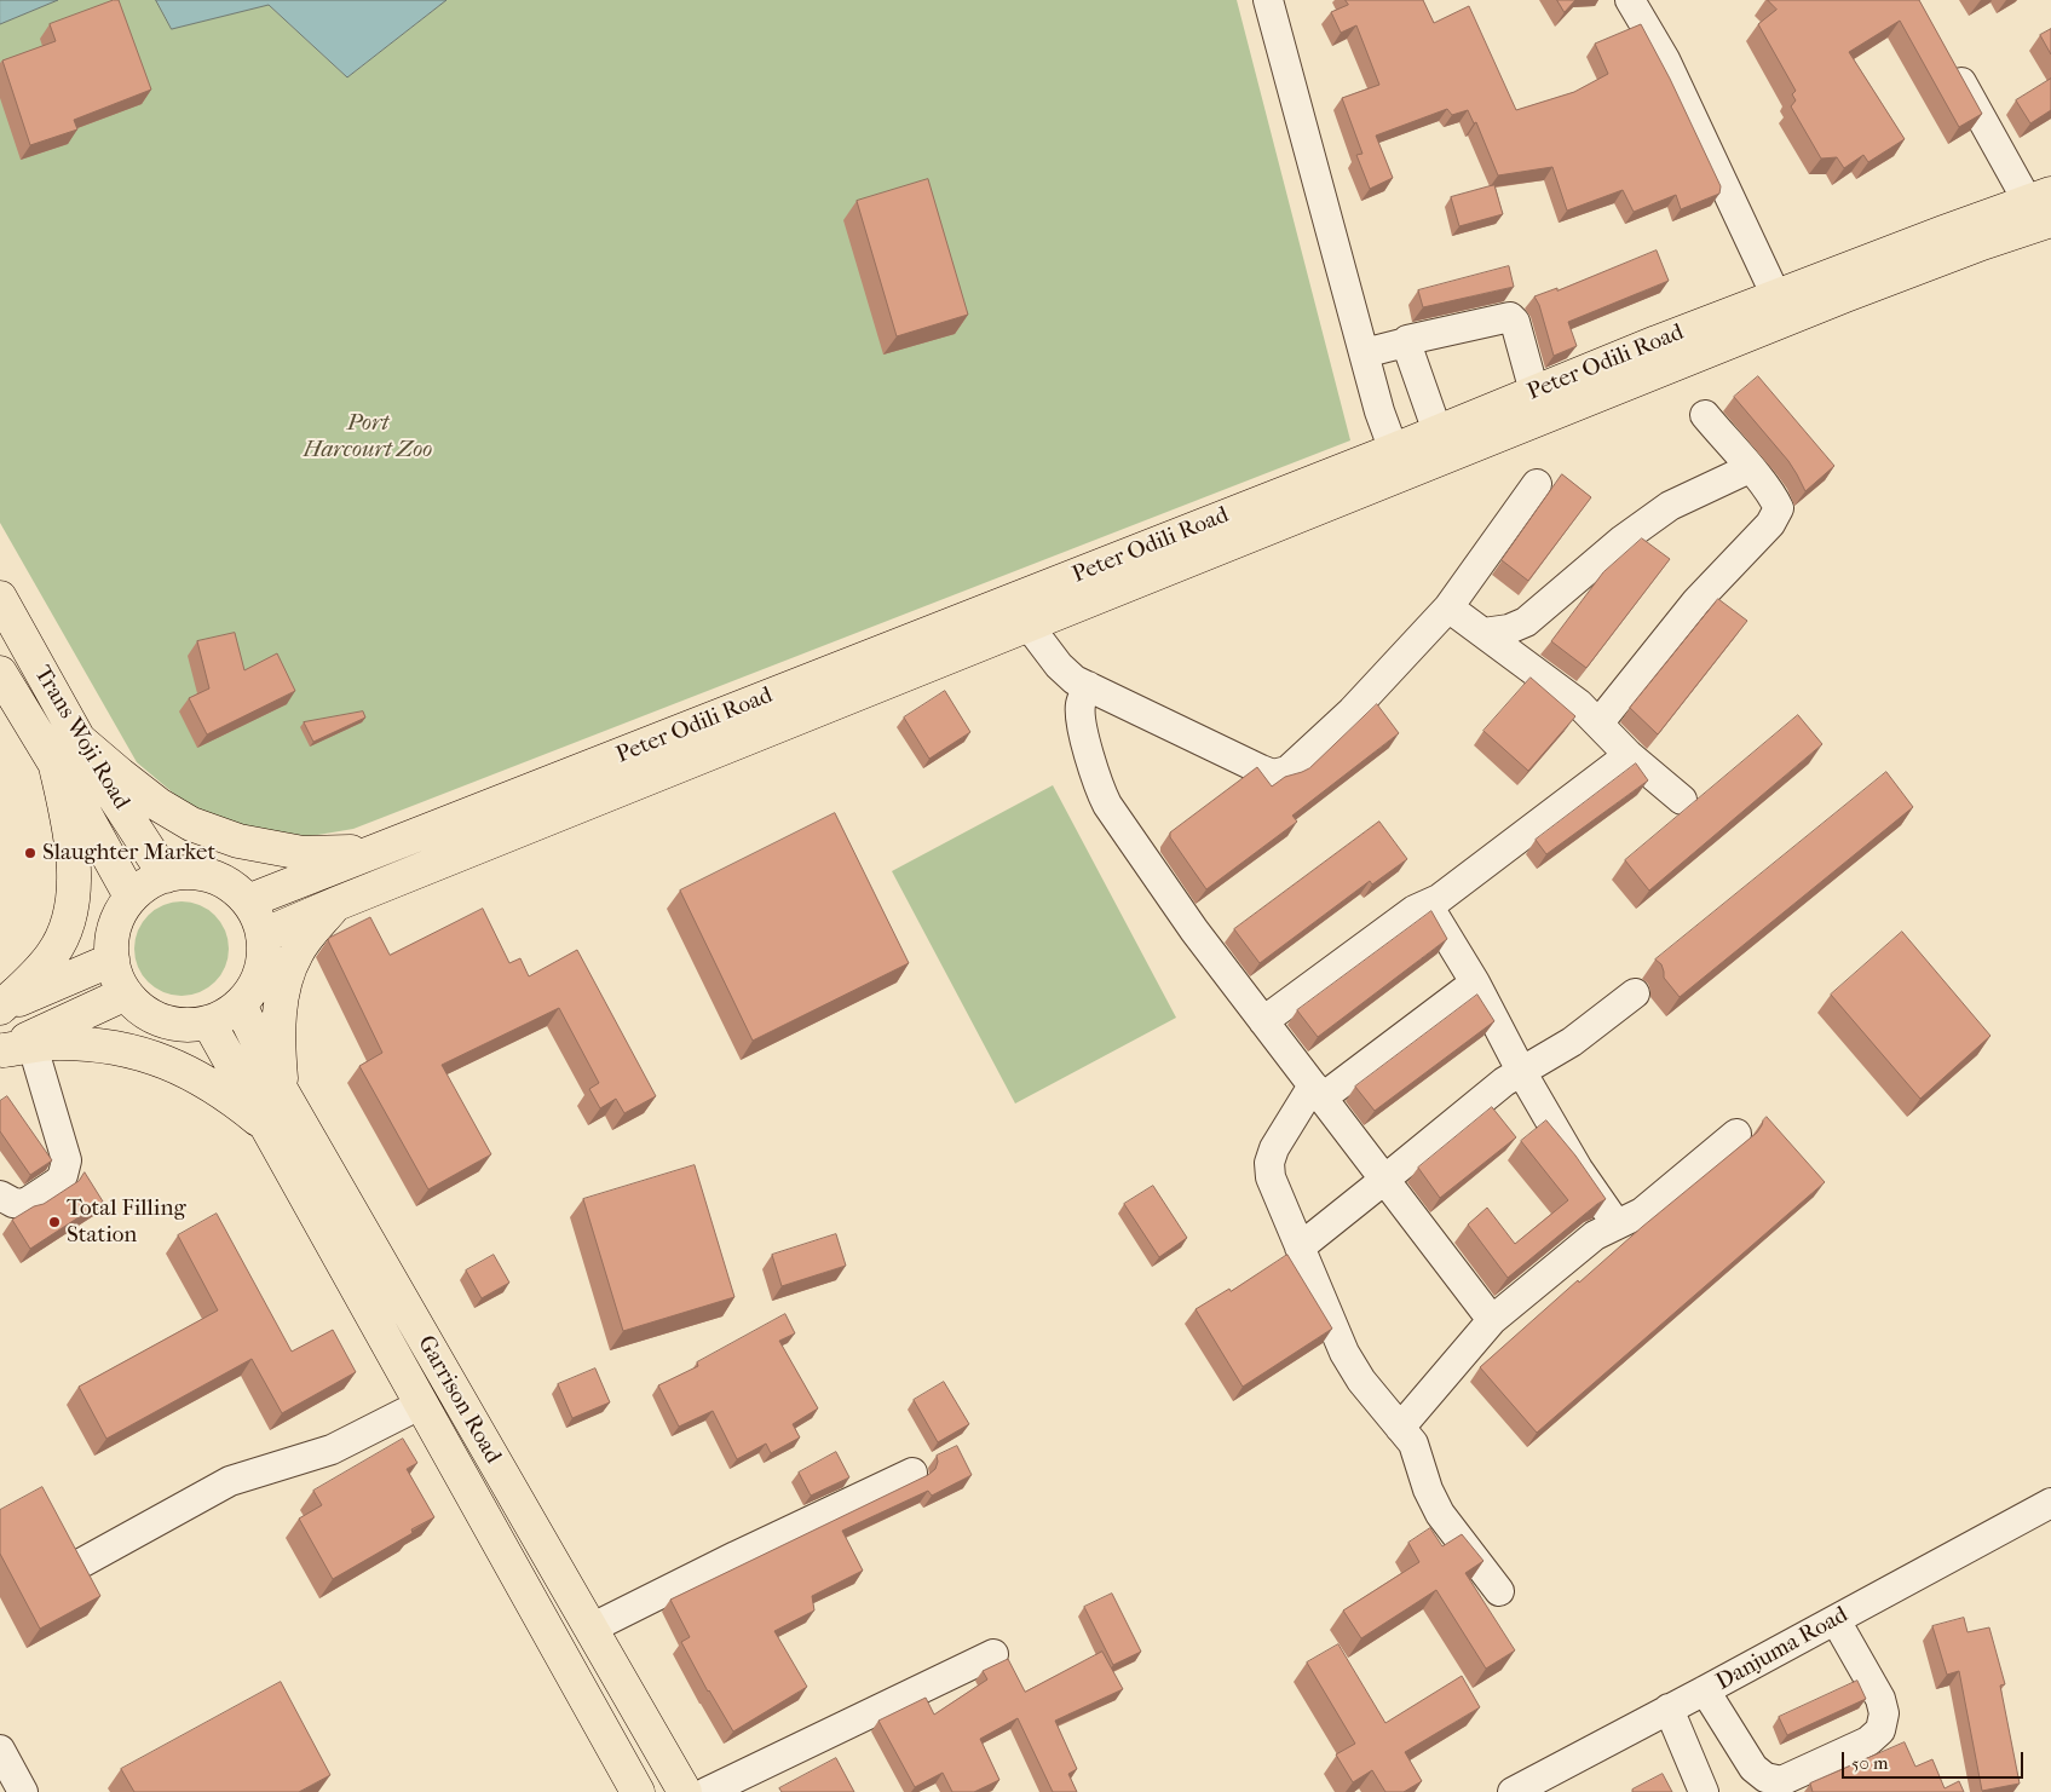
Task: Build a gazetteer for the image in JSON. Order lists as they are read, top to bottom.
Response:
{
  "streets": {
    "main road": ["Peter Odili Road", "Trans Woji Road", "Garrison Road"],
    "street": ["Danjuma Road"]
  },
  "crossings": [
    ["Peter Odili Road", "Trans Woji Road"],
    ["Peter Odili Road", "Garrison Road"],
    ["Trans Woji Road", "Garrison Road"]
  ],
  "parks": ["Port Harcourt Zoo"],
  "places": ["Slaughter Market", "Total Filling Station"],
  "scale_bar": "50 m"
}
